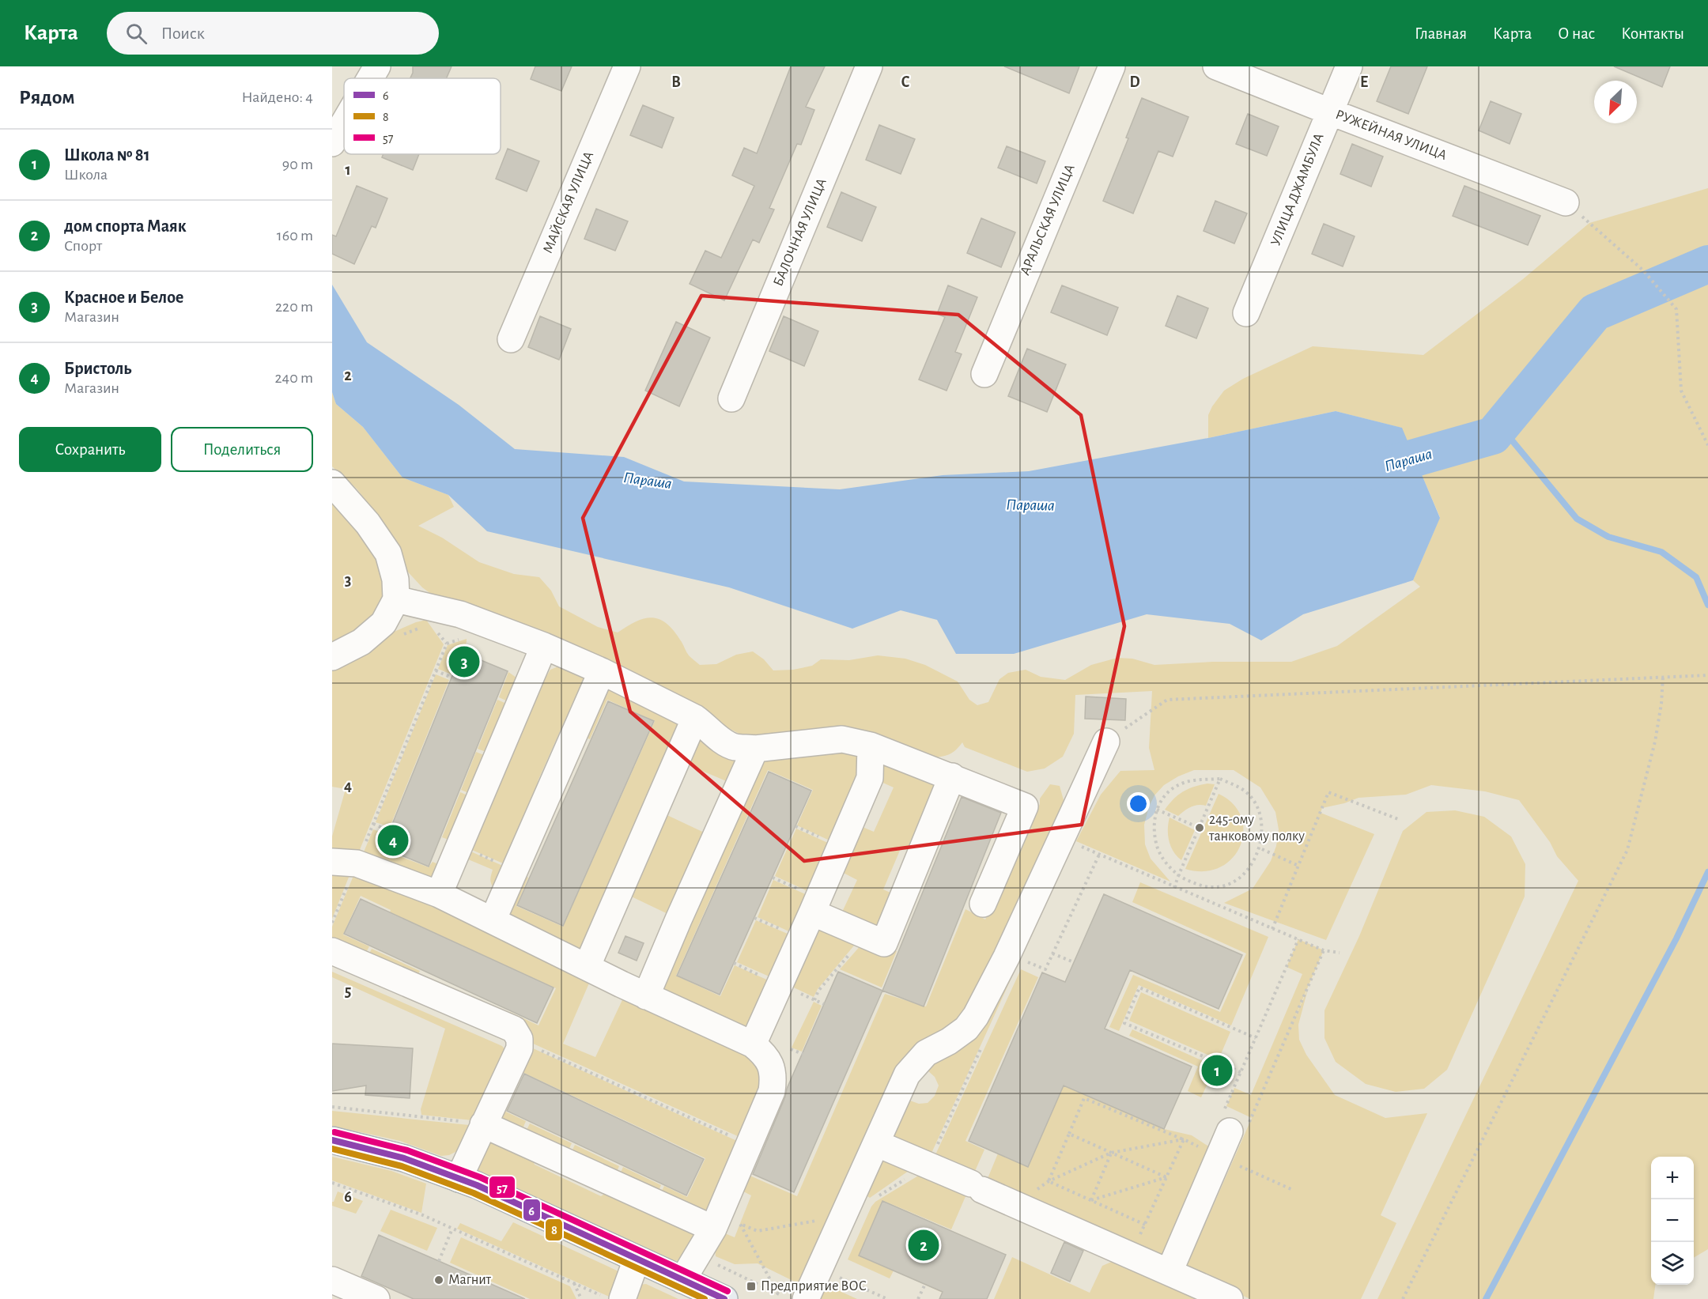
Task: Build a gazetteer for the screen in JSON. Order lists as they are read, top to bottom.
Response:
{
  "streets": {
    "street": [
      "РУЖЕЙНАЯ УЛИЦА",
      "УЛИЦА ДЖАМБУЛА",
      "МАЙСКАЯ УЛИЦА",
      "АРАЛЬСКАЯ УЛИЦА",
      "БАЛОЧНАЯ УЛИЦА"
    ]
  },
  "crossings": [
    ["РУЖЕЙНАЯ УЛИЦА", "УЛИЦА ДЖАМБУЛА"]
  ],
  "water": ["Параша"],
  "places": {
    "other": ["245-ому танковому полку", "Магнит"],
    "transit": ["Предприятие ВОС"]
  },
  "lines": ["transit line 57", "transit line 6", "transit line 8"],
  "legend": ["6", "8", "57"],
  "north": "bottom left",
  "page": {
    "header": "Карта",
    "search": "Поиск",
    "nav": [
      "Главная",
      "Карта",
      "О нас",
      "Контакты"
    ],
    "heading": ["Рядом", "Найдено: 4"],
    "list": [
      {
        "mark": "1",
        "name": "Школа № 81",
        "note": "Школа",
        "value": "90 m"
      },
      {
        "mark": "2",
        "name": "дом спорта Маяк",
        "note": "Спорт",
        "value": "160 m"
      },
      {
        "mark": "3",
        "name": "Красное и Белое",
        "note": "Магазин",
        "value": "220 m"
      },
      {
        "mark": "4",
        "name": "Бристоль",
        "note": "Магазин",
        "value": "240 m"
      }
    ],
    "buttons": ["Сохранить", "Поделиться"],
    "pins": [
      "3",
      "4",
      "1",
      "2"
    ],
    "map_buttons": ["+", "−"]
  },
  "grid": {
    "columns": [
      "B",
      "C",
      "D",
      "E"
    ],
    "rows": [
      "1",
      "2",
      "3",
      "4",
      "5",
      "6"
    ]
  }
}
